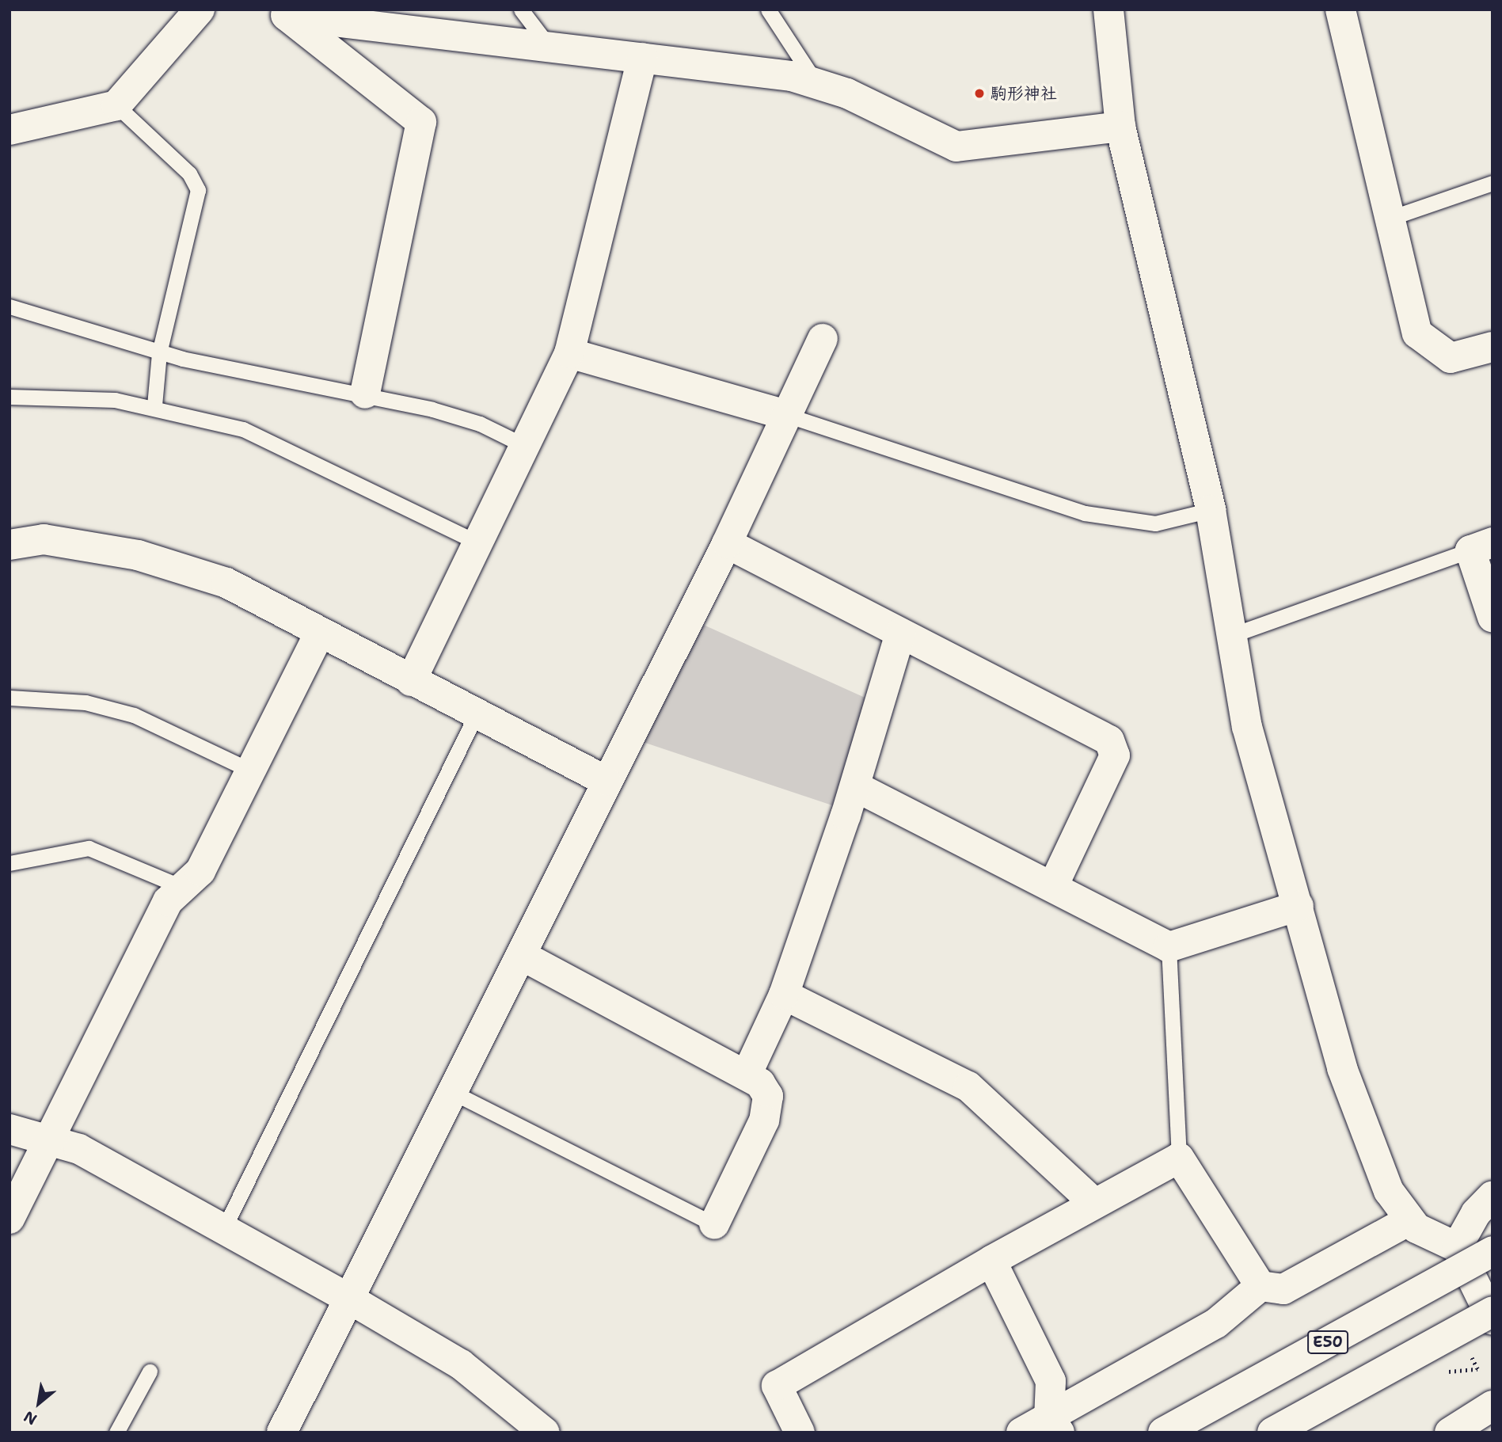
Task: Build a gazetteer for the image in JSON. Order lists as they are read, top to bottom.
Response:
{
  "streets": {
    "main road": ["E50"]
  },
  "places": ["駒形神社"],
  "north": "bottom left"
}
